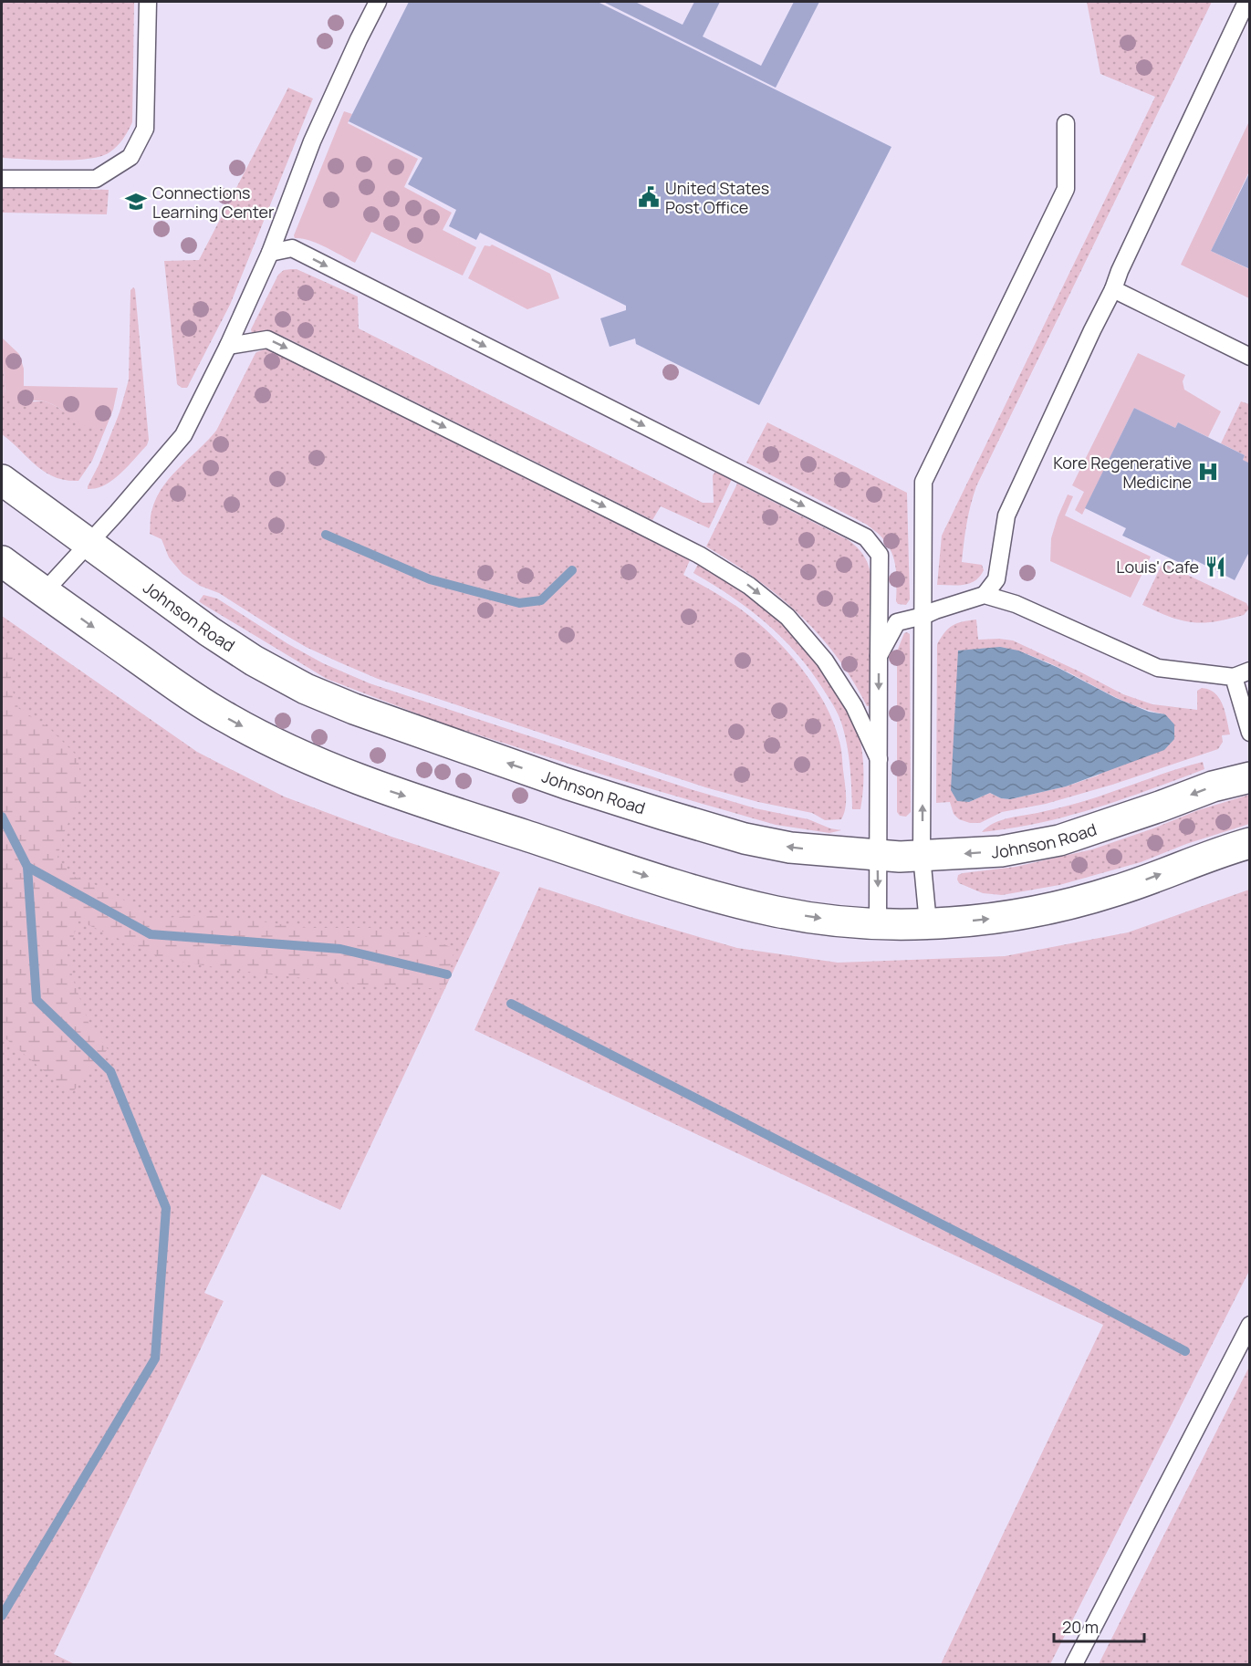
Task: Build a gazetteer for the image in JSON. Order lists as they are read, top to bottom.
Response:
{
  "streets": {
    "main road": ["Johnson Road"]
  },
  "places": {
    "public building": ["United States Post Office"],
    "school or university": ["Connections Learning Center"],
    "hospital": ["Kore Regenerative Medicine"],
    "restaurant": ["Louis' Cafe"]
  },
  "scale_bar": "20 m"
}
